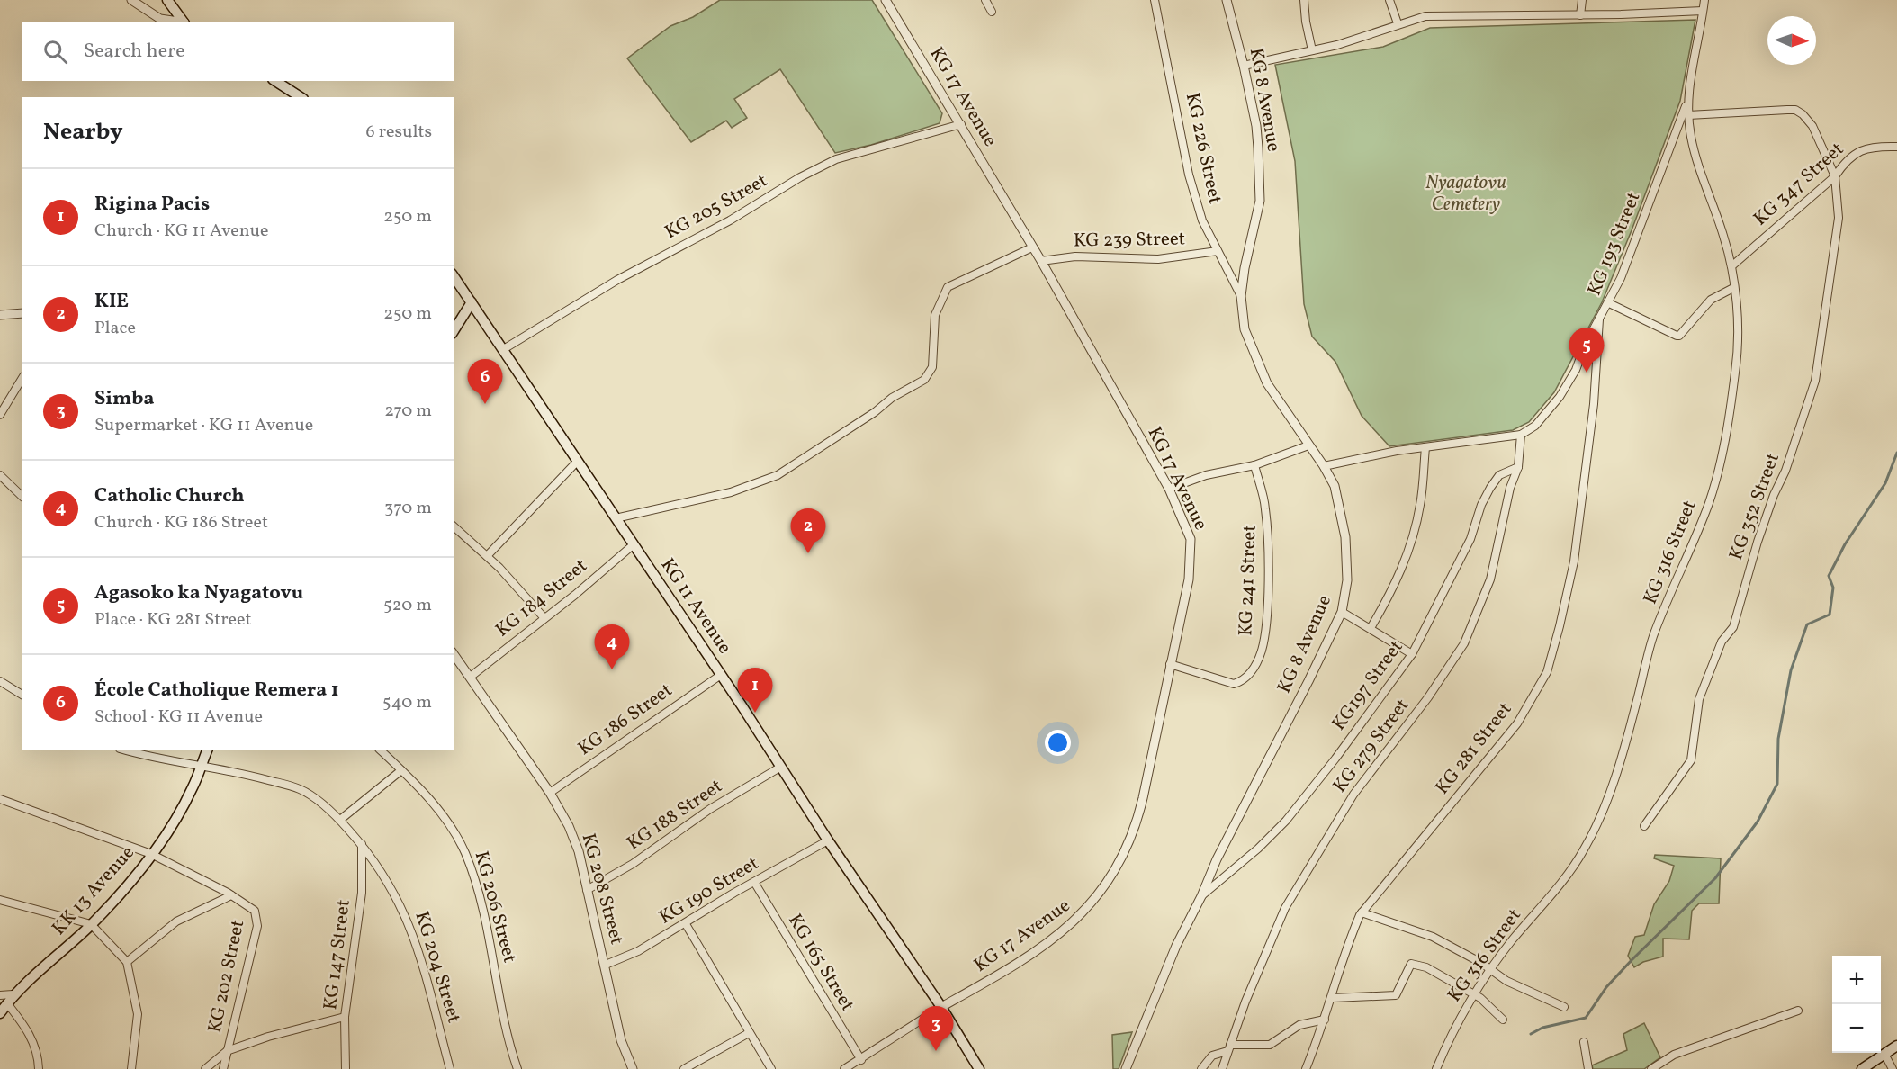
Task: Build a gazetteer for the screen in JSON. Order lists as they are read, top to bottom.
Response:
{
  "streets": {
    "main road": ["KG 11 Avenue", "KK 13 Avenue"],
    "street": [
      "KG 17 Avenue",
      "KG 8 Avenue",
      "KG 226 Street",
      "KG 347 Street",
      "KG 205 Street",
      "KG 239 Street",
      "KG 193 Street",
      "KG 352 Street",
      "KG 316 Street",
      "KG 241 Street",
      "KG 184 Street",
      "KG197 Street",
      "KG 186 Street",
      "KG 279 Street",
      "KG 281 Street",
      "KG 188 Street",
      "KG 208 Street",
      "KG 190 Street",
      "KG 206 Street",
      "KG 147 Street",
      "KG 165 Street",
      "KG 204 Street",
      "KG 202 Street"
    ]
  },
  "crossings": [
    ["KG 17 Avenue", "KG 205 Street"],
    ["KG 17 Avenue", "KG 239 Street"],
    ["KG 17 Avenue", "KG 241 Street"],
    ["KG 17 Avenue", "KG 11 Avenue"],
    ["KG 8 Avenue", "KG 226 Street"],
    ["KG 8 Avenue", "KG197 Street"],
    ["KG 226 Street", "KG 239 Street"],
    ["KG 347 Street", "KG 352 Street"],
    ["KG 347 Street", "KG 316 Street"],
    ["KG 205 Street", "KG 11 Avenue"],
    ["KG 193 Street", "KG 316 Street"],
    ["KG 193 Street", "KG 279 Street"],
    ["KG 193 Street", "KG 281 Street"],
    ["KG 352 Street", "KG 316 Street"],
    ["KG 184 Street", "KG 11 Avenue"],
    ["KG 184 Street", "KG 208 Street"],
    ["KG 11 Avenue", "KG 186 Street"],
    ["KG 11 Avenue", "KG 188 Street"],
    ["KG 11 Avenue", "KG 190 Street"],
    ["KG197 Street", "KG 279 Street"],
    ["KG 186 Street", "KG 208 Street"],
    ["KG 188 Street", "KG 208 Street"],
    ["KG 208 Street", "KG 190 Street"],
    ["KK 13 Avenue", "KG 204 Street"],
    ["KK 13 Avenue", "KG 202 Street"],
    ["KG 190 Street", "KG 165 Street"],
    ["KG 147 Street", "KG 204 Street"]
  ],
  "parks": ["Nyagatovu Cemetery"],
  "north": "right",
  "page": {
    "search": "Search here",
    "heading": ["Nearby", "6 results"],
    "list": [
      {
        "mark": "1",
        "name": "Rigina Pacis",
        "note": "Church · KG 11 Avenue",
        "value": "250 m"
      },
      {
        "mark": "2",
        "name": "KIE",
        "note": "Place",
        "value": "250 m"
      },
      {
        "mark": "3",
        "name": "Simba",
        "note": "Supermarket · KG 11 Avenue",
        "value": "270 m"
      },
      {
        "mark": "4",
        "name": "Catholic Church",
        "note": "Church · KG 186 Street",
        "value": "370 m"
      },
      {
        "mark": "5",
        "name": "Agasoko ka Nyagatovu",
        "note": "Place · KG 281 Street",
        "value": "520 m"
      },
      {
        "mark": "6",
        "name": "École Catholique Remera 1",
        "note": "School · KG 11 Avenue",
        "value": "540 m"
      }
    ],
    "pins": [
      "5",
      "6",
      "2",
      "4",
      "1",
      "3"
    ],
    "map_buttons": ["+", "−"]
  }
}
